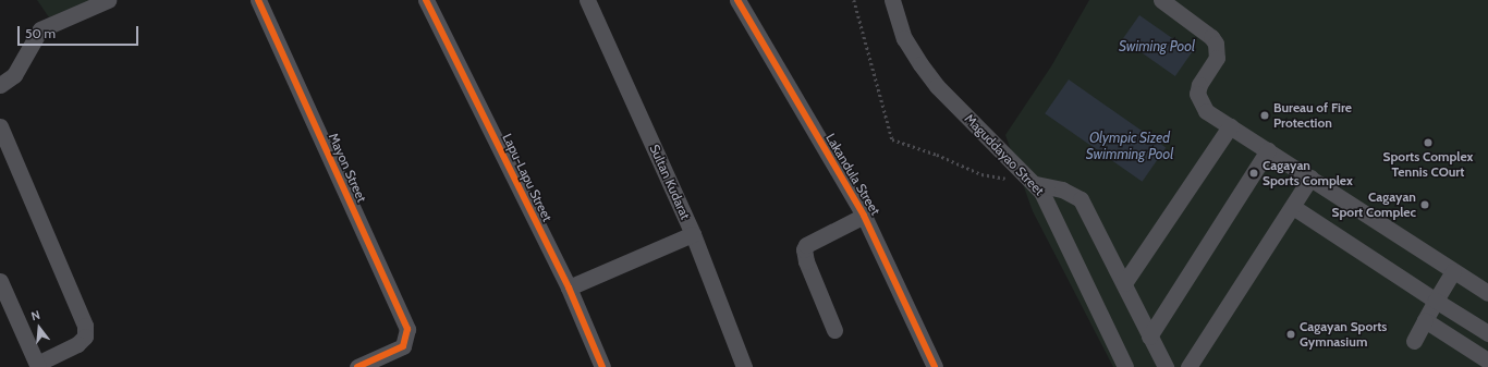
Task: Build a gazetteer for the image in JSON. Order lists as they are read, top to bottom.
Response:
{
  "streets": {
    "street": [
      "Maguddayao Street",
      "Mayon Street",
      "Lakandula Street",
      "Lapu-Lapu Street",
      "Sultan Kudarat"
    ]
  },
  "water": ["Swiming Pool", "Olympic Sized Swimming Pool"],
  "places": [
    "Bureau of Fire Protection",
    "Sports Complex Tennis COurt",
    "Cagayan Sports Complex",
    "Cagayan Sport Complec",
    "Cagayan Sports Gymnasium"
  ],
  "scale_bar": "50 m",
  "north": "top"
}
